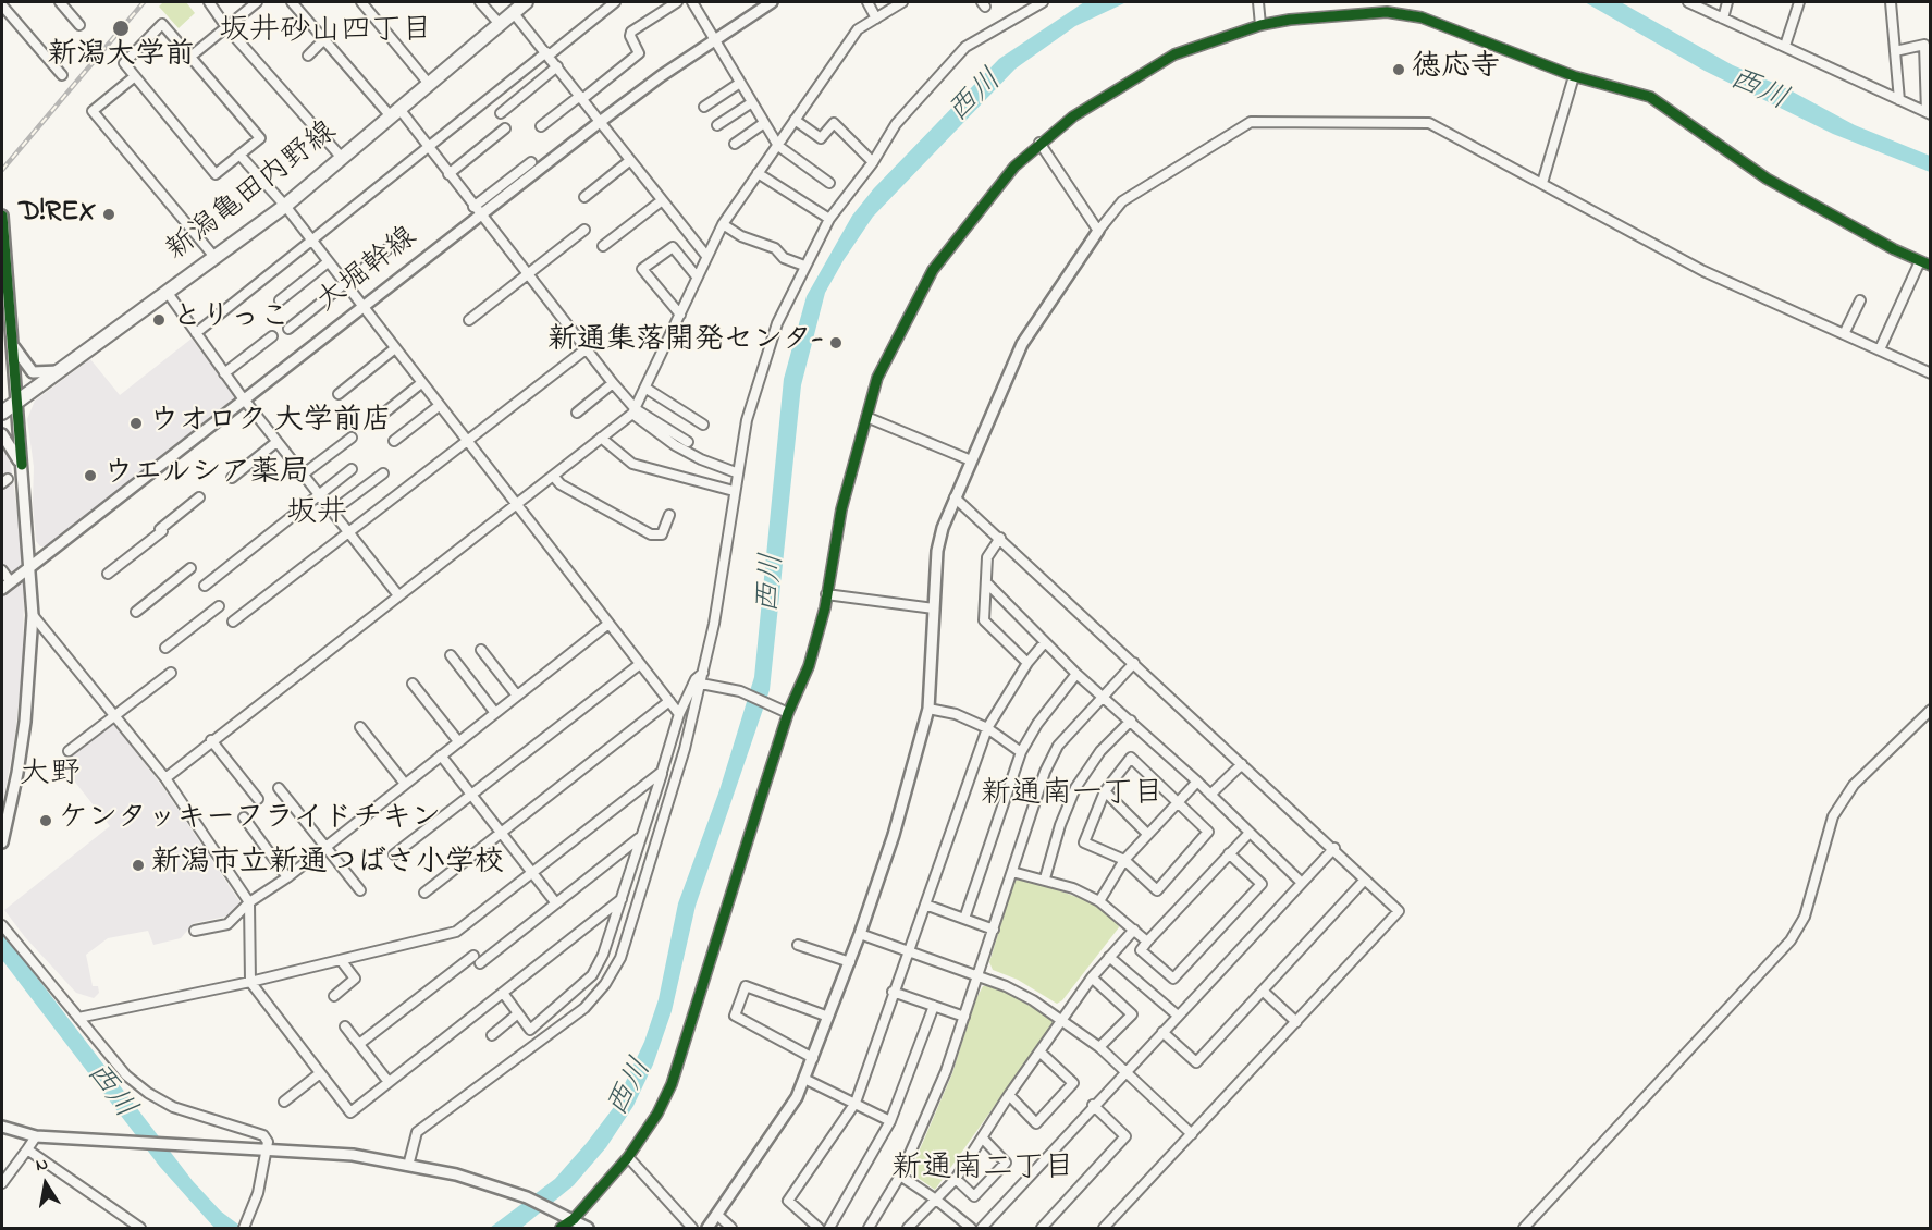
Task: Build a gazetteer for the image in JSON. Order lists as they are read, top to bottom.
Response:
{
  "streets": {
    "main road": ["新潟亀田内野線"],
    "street": ["大堀幹線"]
  },
  "districts": [
    "坂井砂山四丁目",
    "坂井",
    "大野",
    "新通南一丁目",
    "新通南二丁目"
  ],
  "water": ["西川"],
  "places": [
    "新潟大学前",
    "徳応寺",
    "D!REX",
    "とりっこ",
    "新通集落開発センタ-",
    "ウオロク 大学前店",
    "ウエルシア薬局",
    "ケンタッキーフライドチキン",
    "新潟市立新通つばさ小学校"
  ],
  "north": "top"
}
